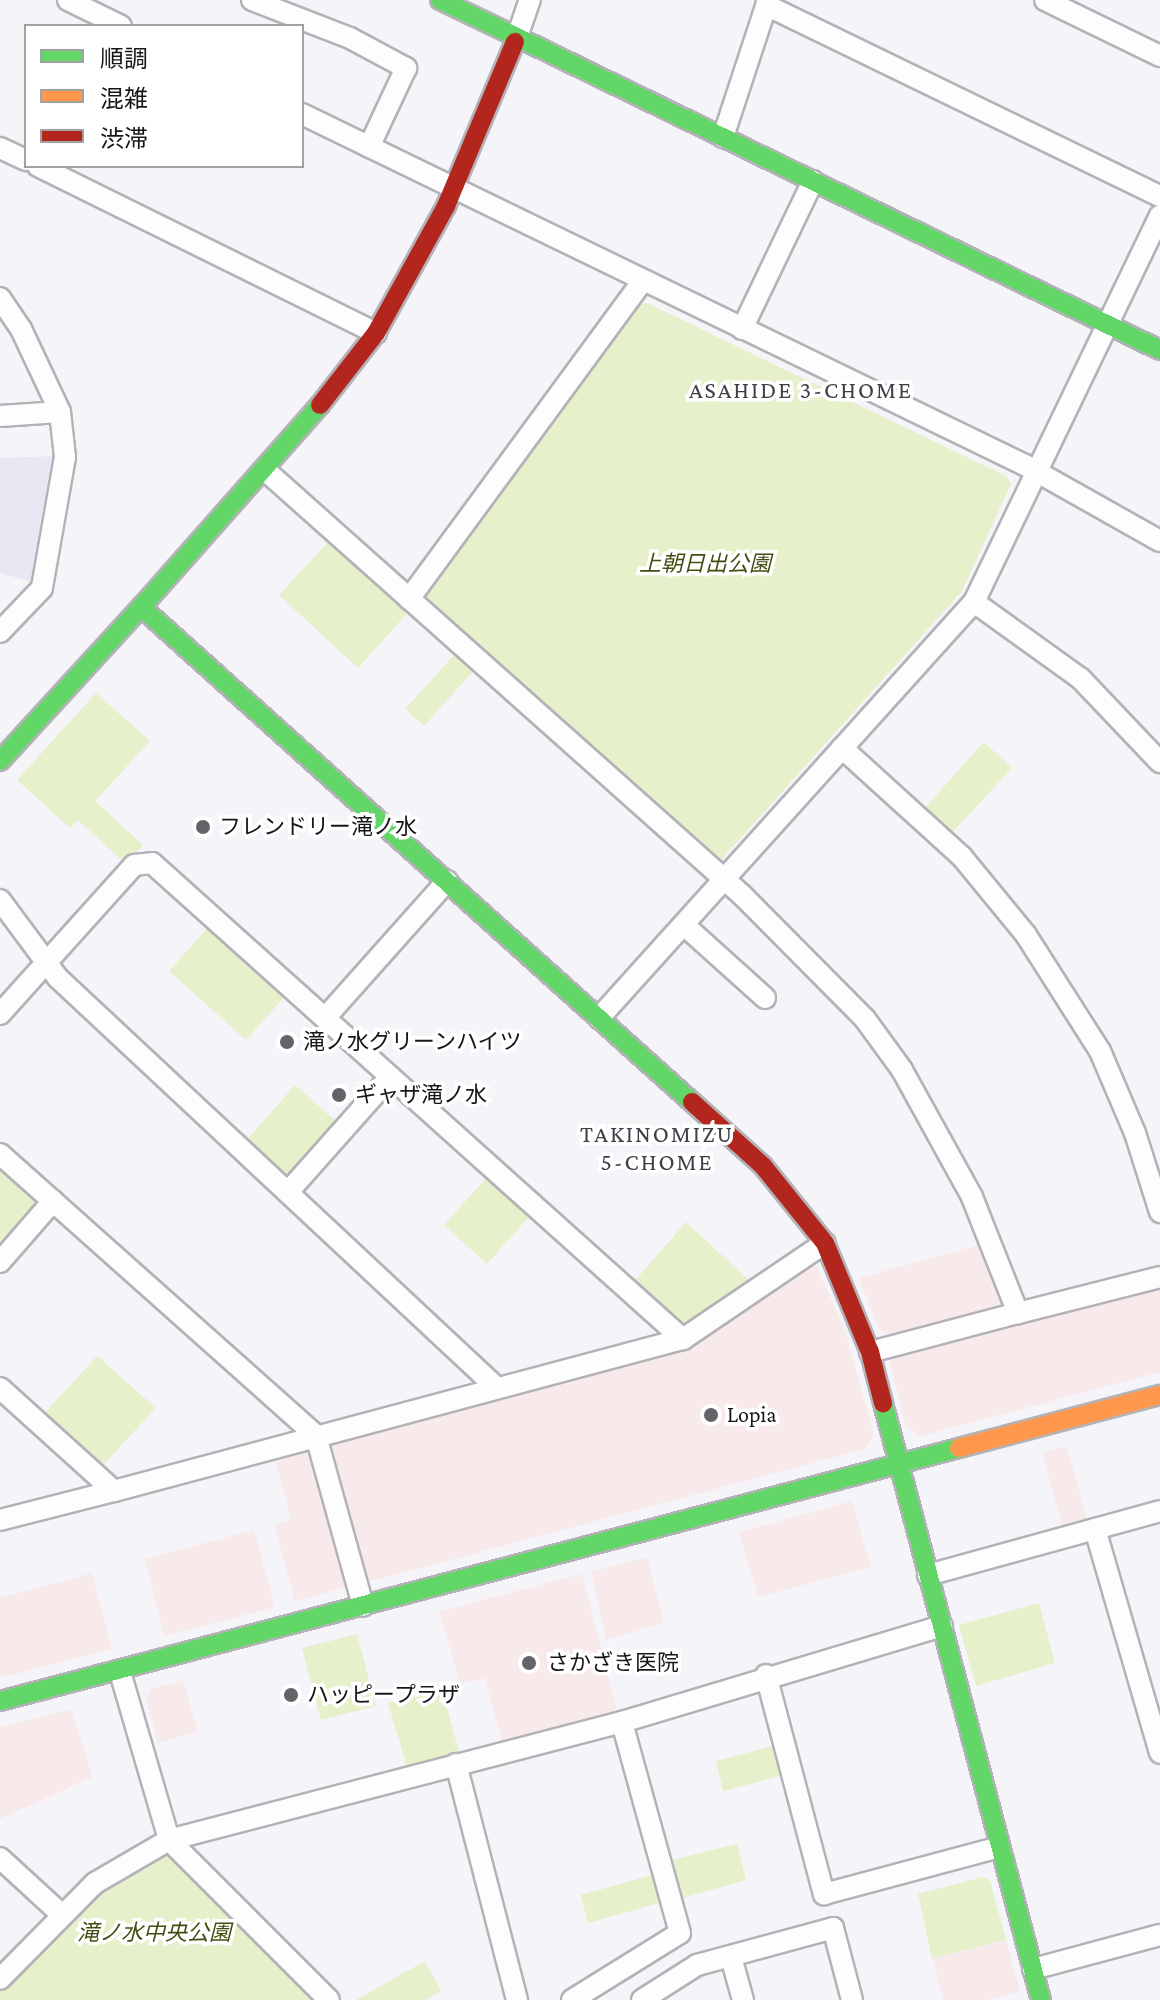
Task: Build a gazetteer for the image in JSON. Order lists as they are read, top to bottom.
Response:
{
  "districts": ["ASAHIDE 3-CHOME", "TAKINOMIZU 5-CHOME"],
  "parks": ["上朝日出公園", "滝ノ水中央公園"],
  "places": [
    "フレンドリー滝ノ水",
    "滝ノ水グリーンハイツ",
    "ギャザ滝ノ水",
    "Lopia",
    "さかざき医院",
    "ハッピープラザ"
  ],
  "legend": ["順調", "混雑", "渋滞"]
}
